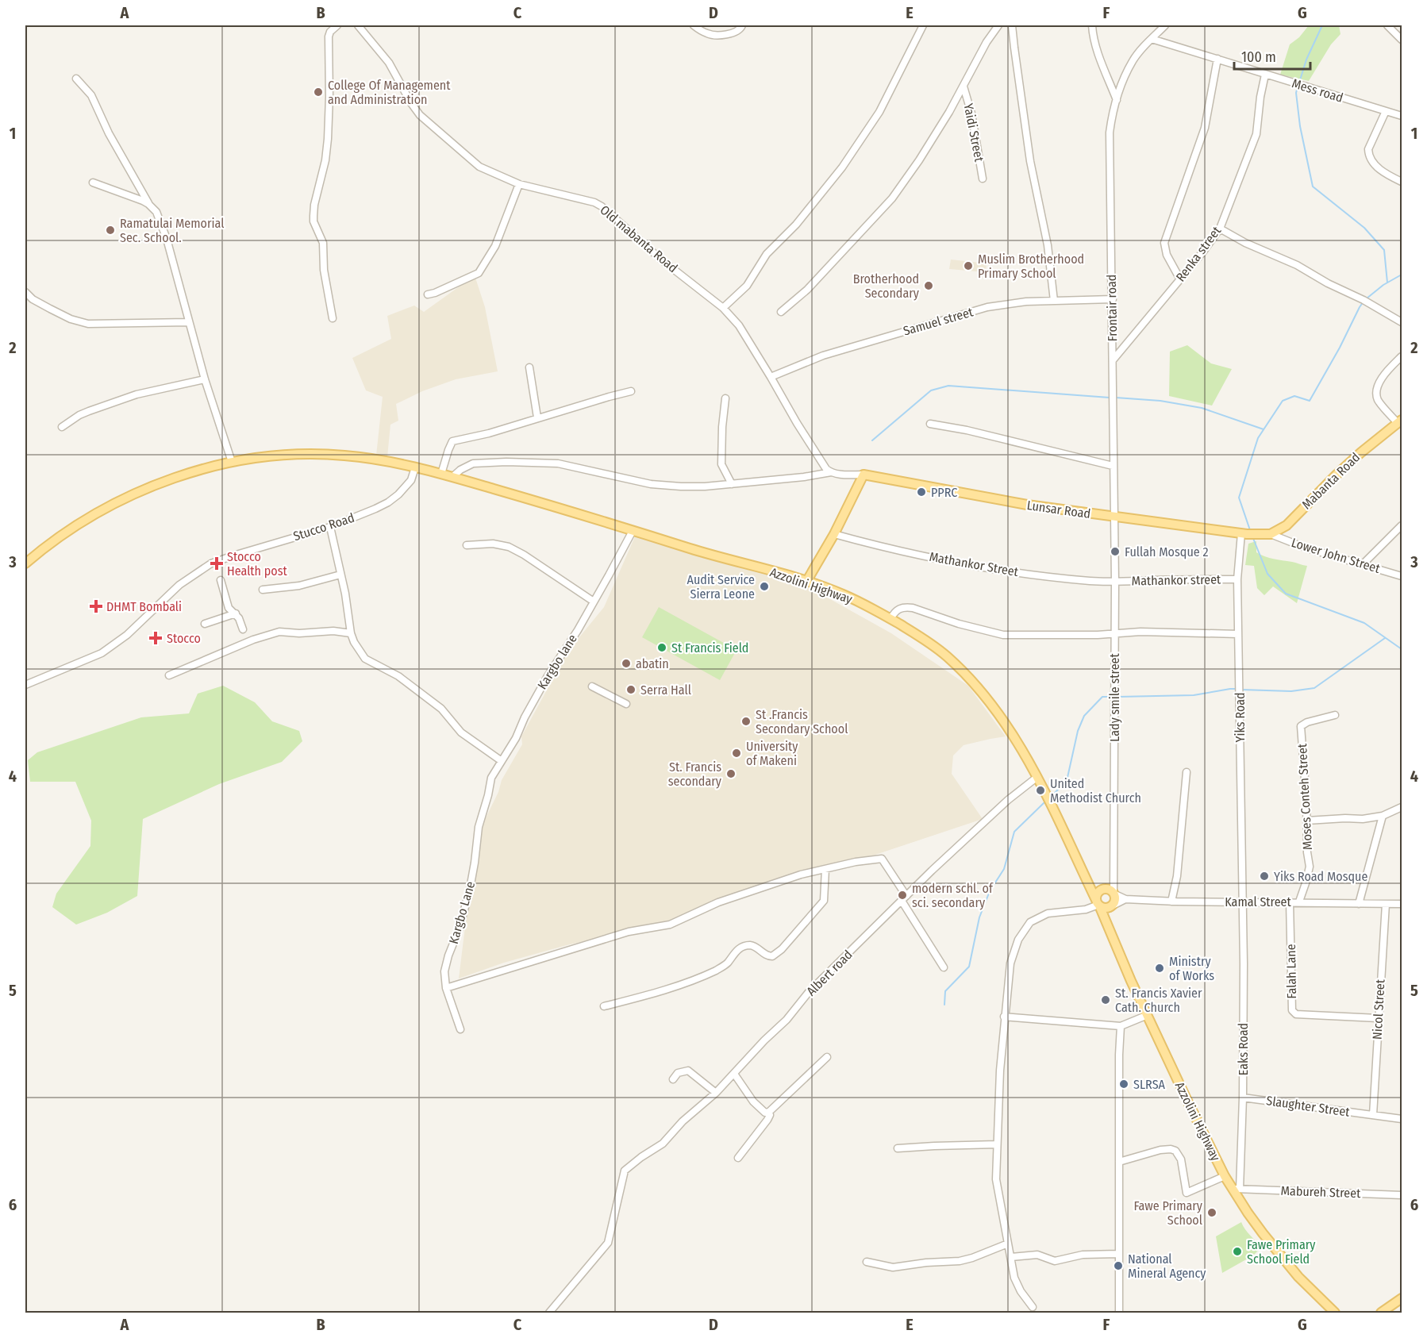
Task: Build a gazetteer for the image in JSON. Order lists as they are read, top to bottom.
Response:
{
  "streets": {
    "main road": ["Mabanta Road", "Lunsar Road", "Azzolini Highway"],
    "street": [
      "Mess road",
      "Yaidi Street",
      "Old mabanta Road",
      "Renka street",
      "Frontair road",
      "Samuel street",
      "Stucco Road",
      "Lower John Street",
      "Mathankor Street",
      "Mathankor street",
      "Kargbo lane",
      "Lady smile street",
      "Yiks Road",
      "Moses Conteh Street",
      "Kamal Street",
      "Kargbo Lane",
      "Falah Lane",
      "Albert road",
      "Nicol Street",
      "Eaks Road",
      "Slaughter Street",
      "Mabureh Street"
    ]
  },
  "crossings": [
    ["Mess road", "Renka street"],
    ["Mess road", "Frontair road"],
    ["Old mabanta Road", "Samuel street"],
    ["Renka street", "Frontair road"],
    ["Frontair road", "Samuel street"],
    ["Frontair road", "Lunsar Road"],
    ["Frontair road", "Lady smile street"],
    ["Mabanta Road", "Lunsar Road"],
    ["Mabanta Road", "Lower John Street"],
    ["Lunsar Road", "Lower John Street"],
    ["Lunsar Road", "Lady smile street"],
    ["Lunsar Road", "Yiks Road"],
    ["Stucco Road", "Azzolini Highway"],
    ["Mathankor Street", "Mathankor street"],
    ["Mathankor Street", "Lady smile street"],
    ["Mathankor street", "Lady smile street"],
    ["Mathankor street", "Yiks Road"],
    ["Azzolini Highway", "Kargbo lane"],
    ["Azzolini Highway", "Lady smile street"],
    ["Azzolini Highway", "Kamal Street"],
    ["Azzolini Highway", "Albert road"],
    ["Azzolini Highway", "Eaks Road"],
    ["Azzolini Highway", "Mabureh Street"],
    ["Kargbo lane", "Kargbo Lane"],
    ["Lady smile street", "Kamal Street"],
    ["Yiks Road", "Kamal Street"],
    ["Yiks Road", "Eaks Road"],
    ["Moses Conteh Street", "Kamal Street"],
    ["Kamal Street", "Falah Lane"],
    ["Kamal Street", "Nicol Street"],
    ["Kamal Street", "Eaks Road"],
    ["Falah Lane", "Nicol Street"],
    ["Nicol Street", "Slaughter Street"],
    ["Eaks Road", "Slaughter Street"],
    ["Eaks Road", "Mabureh Street"]
  ],
  "places": {
    "other": [
      "College Of Management and Administration",
      "Ramatulai Memorial Sec. School.",
      "Muslim Brotherhood Primary School",
      "Brotherhood Secondary",
      "PPRC",
      "Fullah Mosque 2",
      "Audit Service Sierra Leone",
      "St Francis Field",
      "abatin",
      "Serra Hall",
      "St .Francis Secondary School",
      "University of Makeni",
      "St. Francis secondary",
      "United Methodist Church",
      "Yiks Road Mosque",
      "modern schl. of sci. secondary",
      "Ministry of Works",
      "St. Francis Xavier Cath. Church",
      "SLRSA",
      "Fawe Primary School",
      "Fawe Primary School Field",
      "National Mineral Agency"
    ],
    "health": ["Stocco Health post", "DHMT Bombali", "Stocco"]
  },
  "scale_bar": "100 m",
  "grid": {
    "columns": [
      "A",
      "B",
      "C",
      "D",
      "E",
      "F",
      "G"
    ],
    "rows": [
      "1",
      "2",
      "3",
      "4",
      "5",
      "6"
    ]
  }
}
